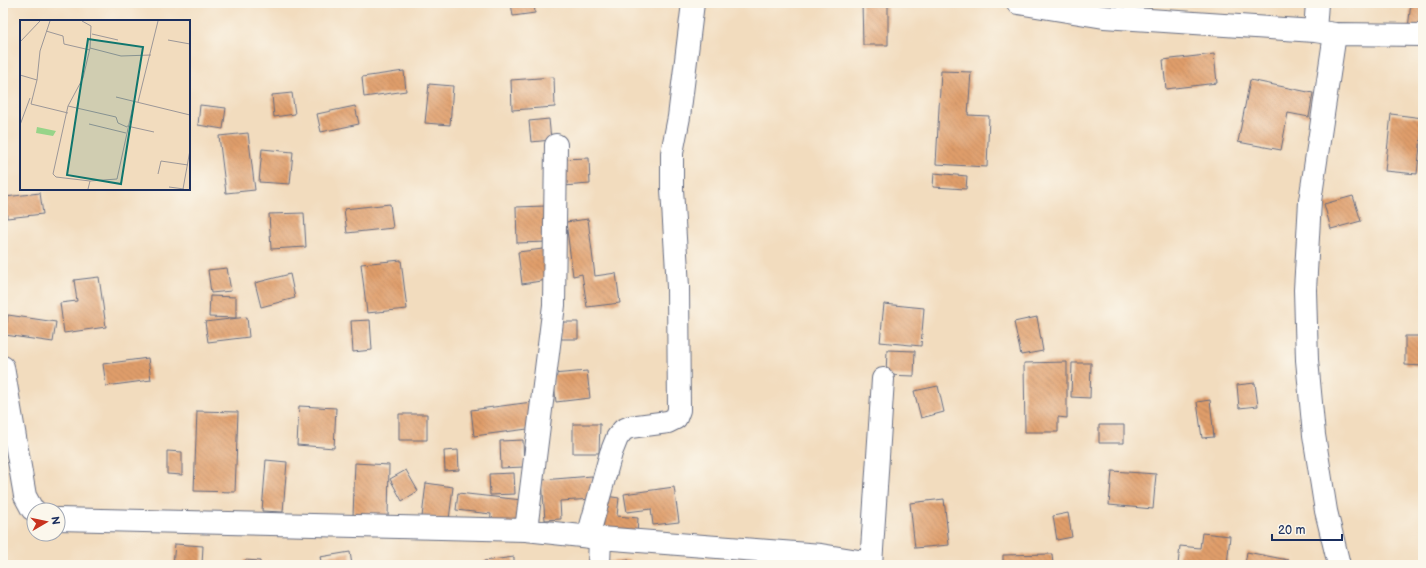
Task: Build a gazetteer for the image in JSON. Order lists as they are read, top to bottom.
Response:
{
  "scale_bar": "20 m",
  "north": "right"
}
